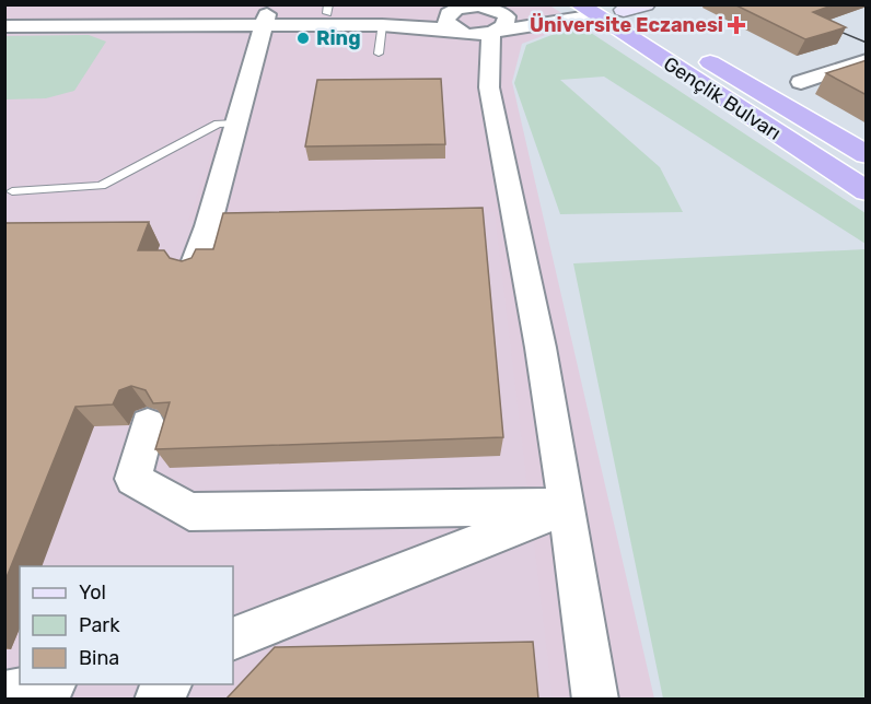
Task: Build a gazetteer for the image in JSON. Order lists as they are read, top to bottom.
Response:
{
  "streets": {
    "highway": ["Gençlik Bulvarı"]
  },
  "places": {
    "health": ["Üniversite Eczanesi"],
    "other": ["Ring"]
  },
  "legend": ["Yol", "Park", "Bina"]
}
